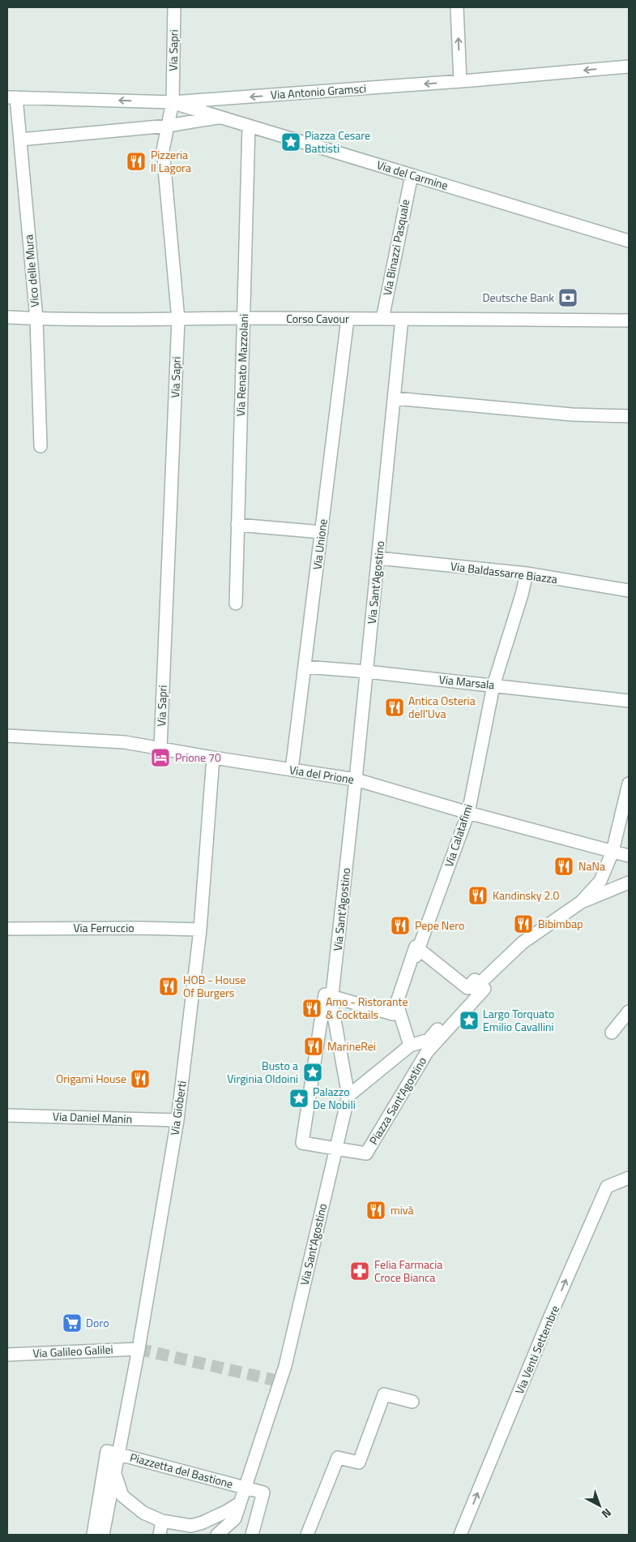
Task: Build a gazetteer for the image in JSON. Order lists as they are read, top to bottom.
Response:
{
  "streets": {
    "street": [
      "Via Sapri",
      "Via Antonio Gramsci",
      "Via del Carmine",
      "Via Binazzi Pasquale",
      "Vico delle Mura",
      "Corso Cavour",
      "Via Renato Mazzolani",
      "Via Unione",
      "Via Baldassarre Biazza",
      "Via Sant'Agostino",
      "Via Marsala",
      "Via del Prione",
      "Via Calatafimi",
      "Via Ferruccio",
      "Piazza Sant'Agostino",
      "Via Gioberti",
      "Via Daniel Manin",
      "Via Venti Settembre",
      "Via Galileo Galilei",
      "Piazzetta del Bastione"
    ]
  },
  "crossings": [
    ["Via Sapri", "Via Antonio Gramsci"],
    ["Via Sapri", "Via del Carmine"],
    ["Via Sapri", "Corso Cavour"],
    ["Via Sapri", "Via del Prione"],
    ["Via Antonio Gramsci", "Via del Carmine"],
    ["Via Antonio Gramsci", "Vico delle Mura"],
    ["Via del Carmine", "Via Binazzi Pasquale"],
    ["Via del Carmine", "Via Renato Mazzolani"],
    ["Via Binazzi Pasquale", "Corso Cavour"],
    ["Vico delle Mura", "Corso Cavour"],
    ["Corso Cavour", "Via Renato Mazzolani"],
    ["Corso Cavour", "Via Unione"],
    ["Corso Cavour", "Via Sant'Agostino"],
    ["Via Unione", "Via Marsala"],
    ["Via Unione", "Via del Prione"],
    ["Via Baldassarre Biazza", "Via Sant'Agostino"],
    ["Via Baldassarre Biazza", "Via Calatafimi"],
    ["Via Sant'Agostino", "Via Marsala"],
    ["Via Sant'Agostino", "Via del Prione"],
    ["Via Sant'Agostino", "Piazza Sant'Agostino"],
    ["Via Sant'Agostino", "Piazzetta del Bastione"],
    ["Via Marsala", "Via Calatafimi"],
    ["Via del Prione", "Via Calatafimi"],
    ["Via del Prione", "Via Gioberti"],
    ["Via Ferruccio", "Via Gioberti"],
    ["Via Gioberti", "Via Daniel Manin"],
    ["Via Gioberti", "Via Galileo Galilei"],
    ["Via Gioberti", "Piazzetta del Bastione"]
  ],
  "one_way": ["Via Venti Settembre"],
  "places": {
    "place": [
      "Piazza Cesare Battisti",
      "Largo Torquato Emilio Cavallini",
      "Busto a Virginia Oldoini",
      "Palazzo De Nobili"
    ],
    "restaurant": [
      "Pizzeria Il Lagora",
      "Antica Osteria dell'Uva",
      "NaNa",
      "Kandinsky 2.0",
      "Bibimbap",
      "Pepe Nero",
      "HOB - House Of Burgers",
      "Amo - Ristorante & Cocktails",
      "MarineRei",
      "Origami House",
      "mivà"
    ],
    "bank": ["Deutsche Bank"],
    "hotel": ["Prione 70"],
    "pharmacy": ["Felia Farmacia Croce Bianca"],
    "supermarket": ["Doro"]
  },
  "north": "bottom right"
}
